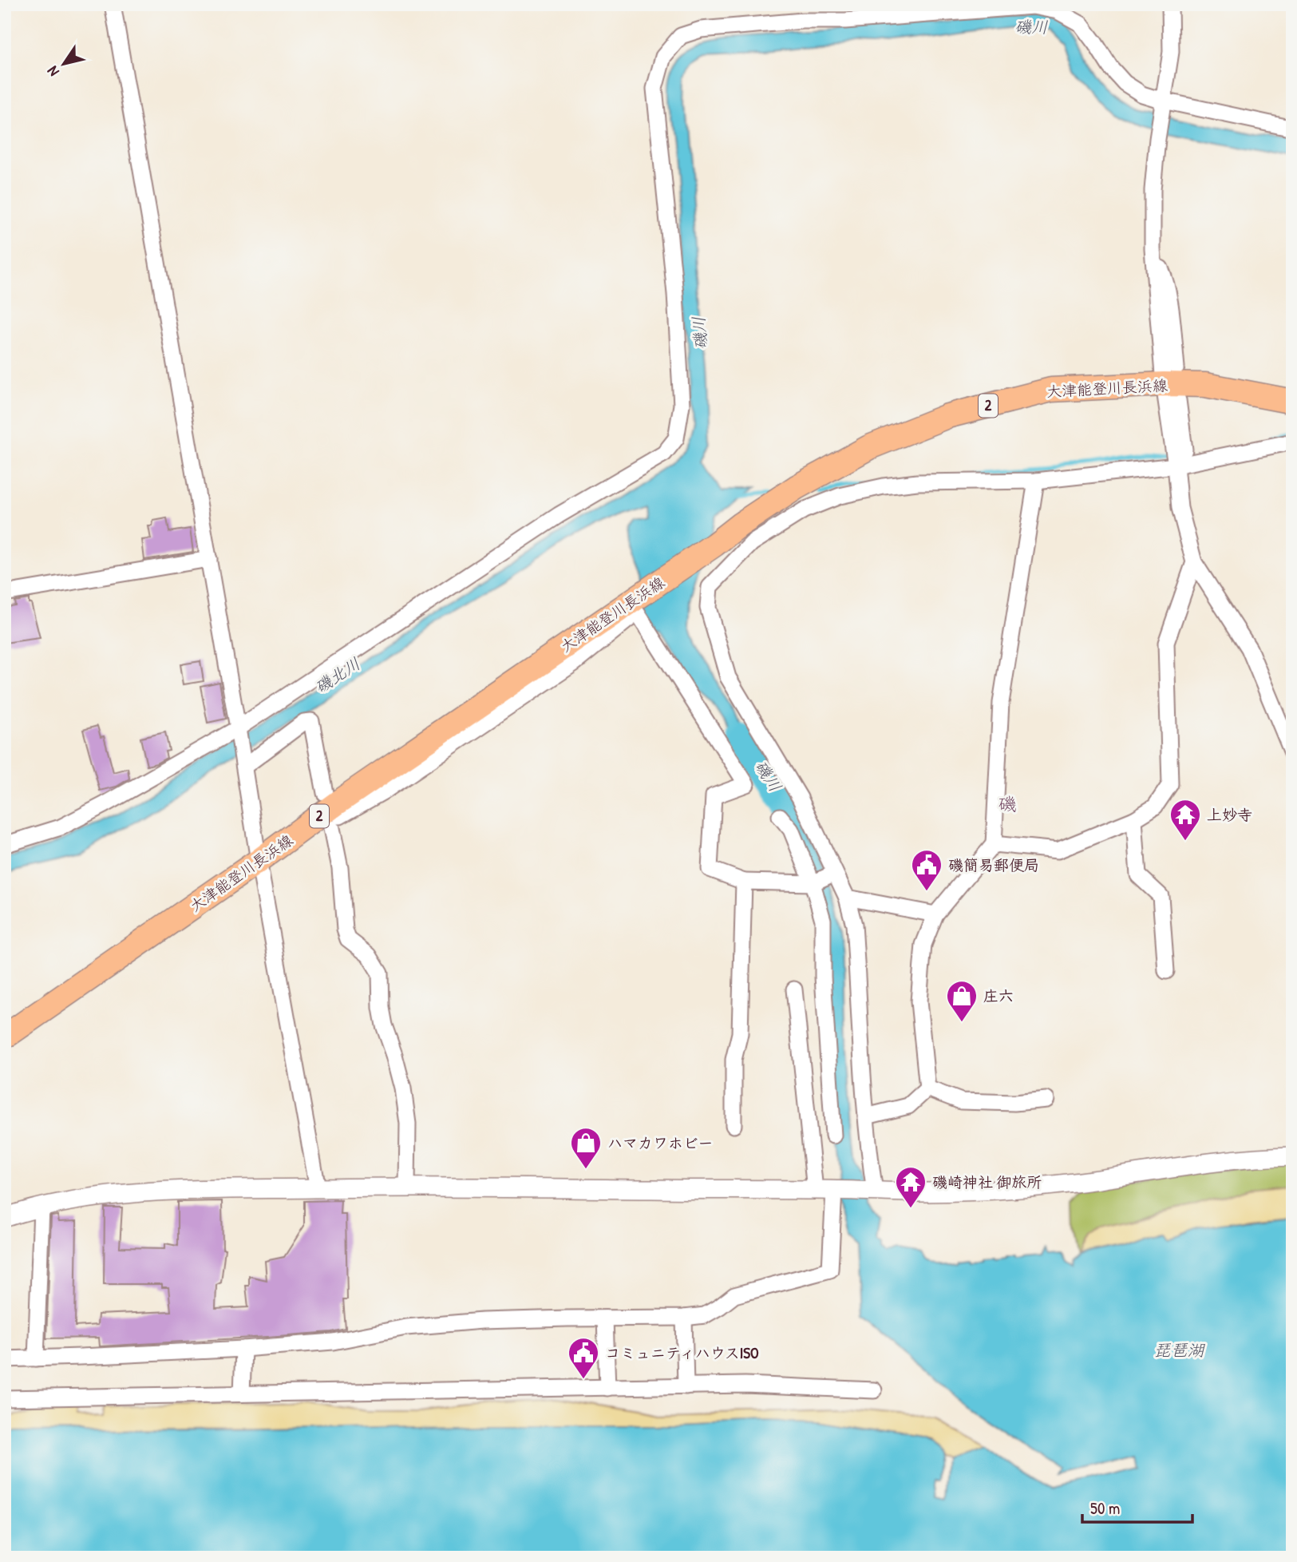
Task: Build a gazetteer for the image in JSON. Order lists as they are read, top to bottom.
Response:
{
  "streets": {
    "main road": ["大津能登川長浜線", "2"]
  },
  "districts": ["磯"],
  "water": ["磯川", "磯北川", "琵琶湖"],
  "places": {
    "temple": ["上妙寺", "磯崎神社 御旅所"],
    "public building": ["磯簡易郵便局", "コミュニティハウスISO"],
    "shop": ["庄六", "ハマカワホビー"]
  },
  "scale_bar": "50 m",
  "north": "bottom left"
}
